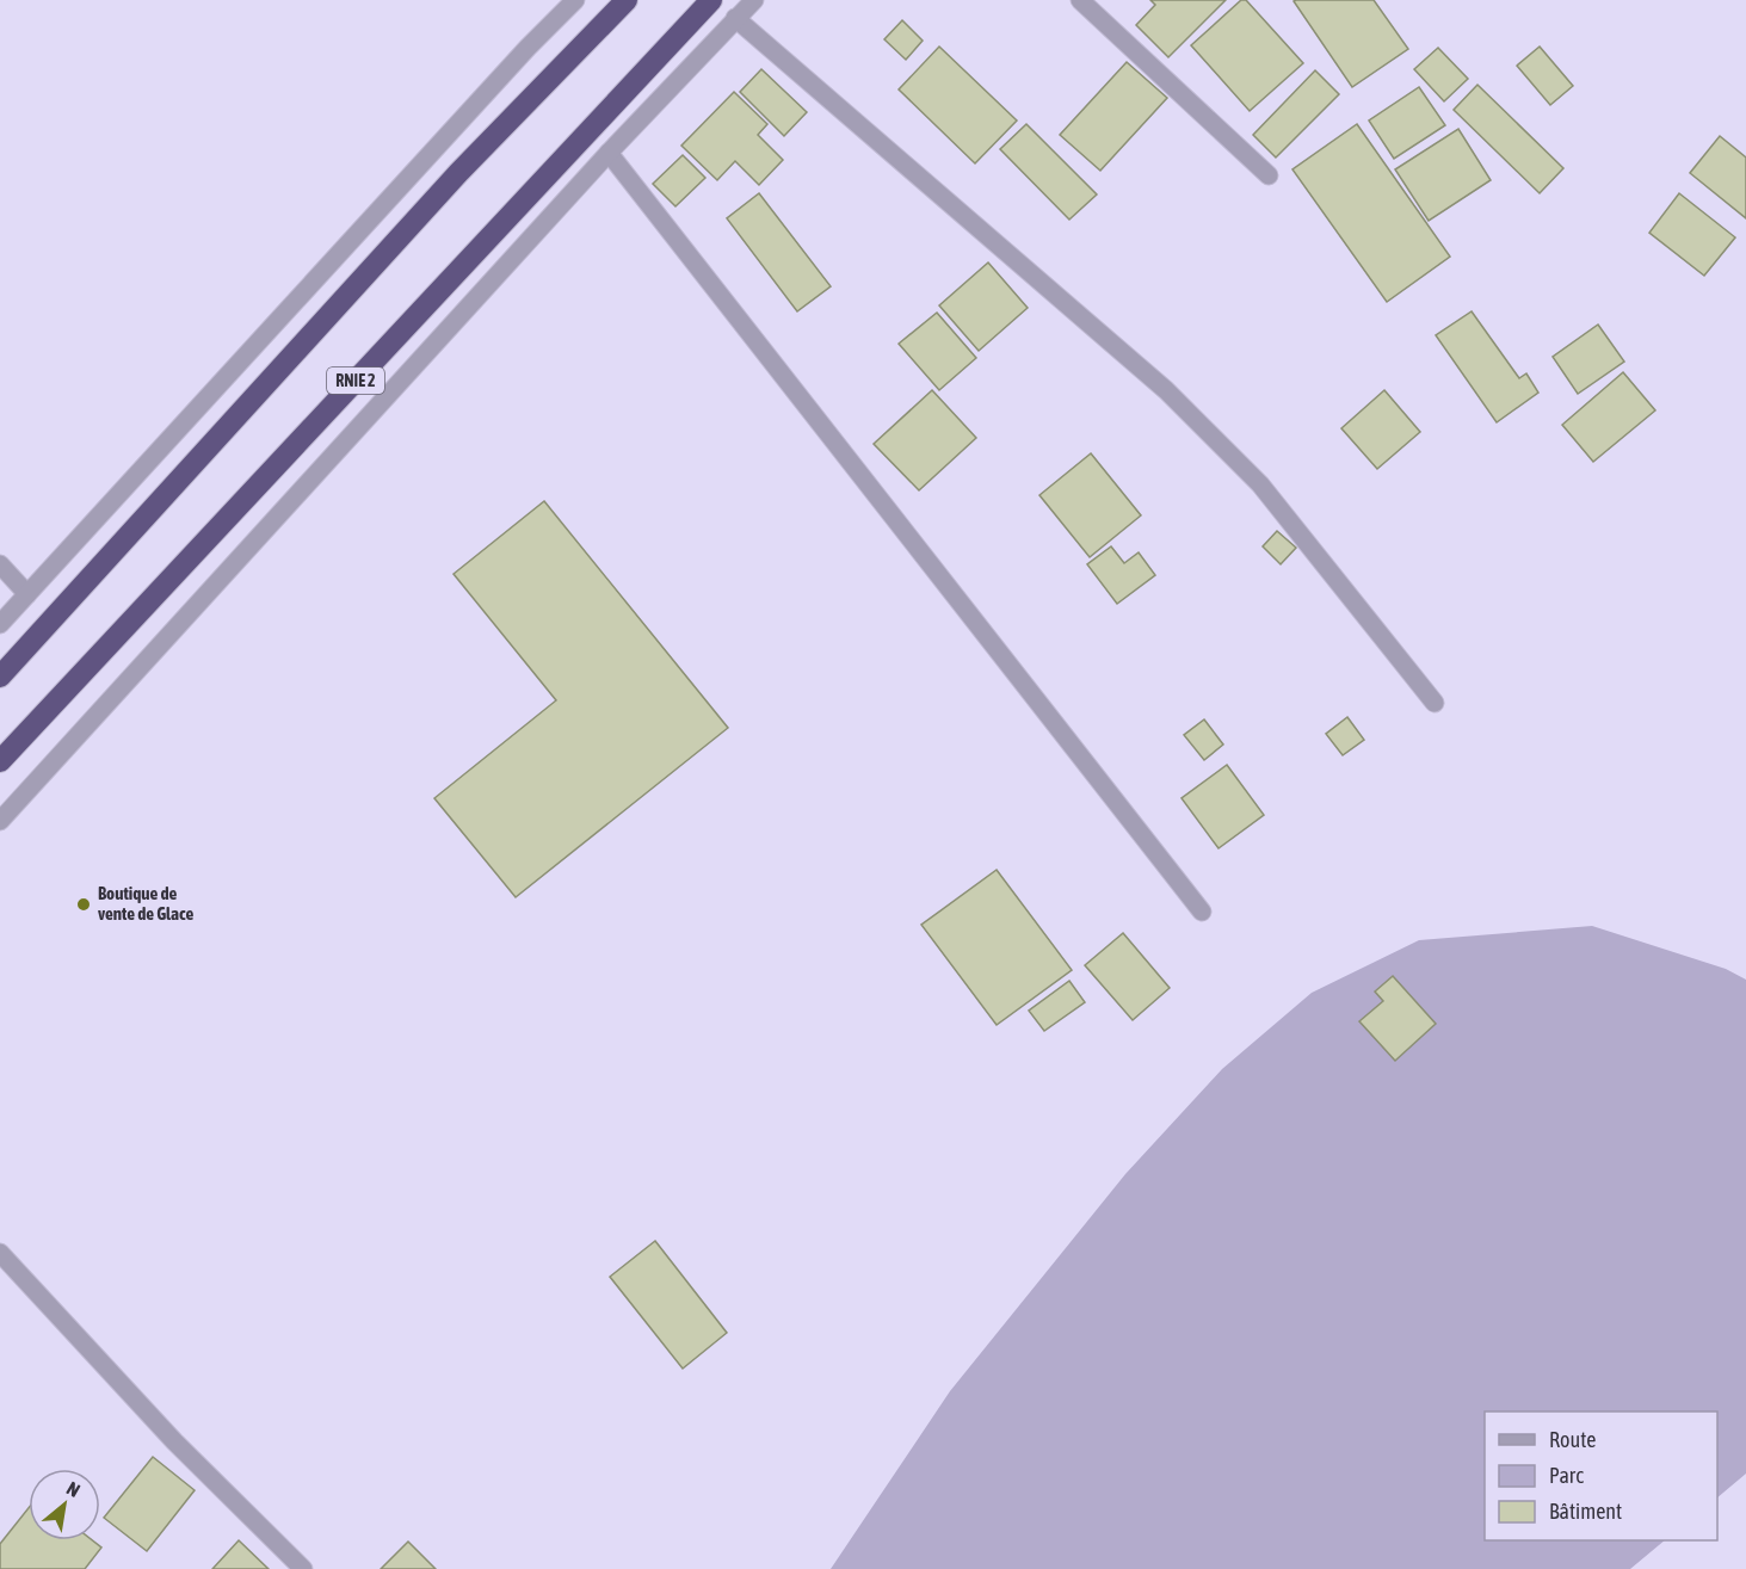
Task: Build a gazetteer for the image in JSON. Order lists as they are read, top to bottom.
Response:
{
  "streets": {
    "highway": ["RNIE 2"]
  },
  "places": ["Boutique de vente de Glace"],
  "legend": ["Route", "Parc", "Bâtiment"],
  "north": "top right"
}
